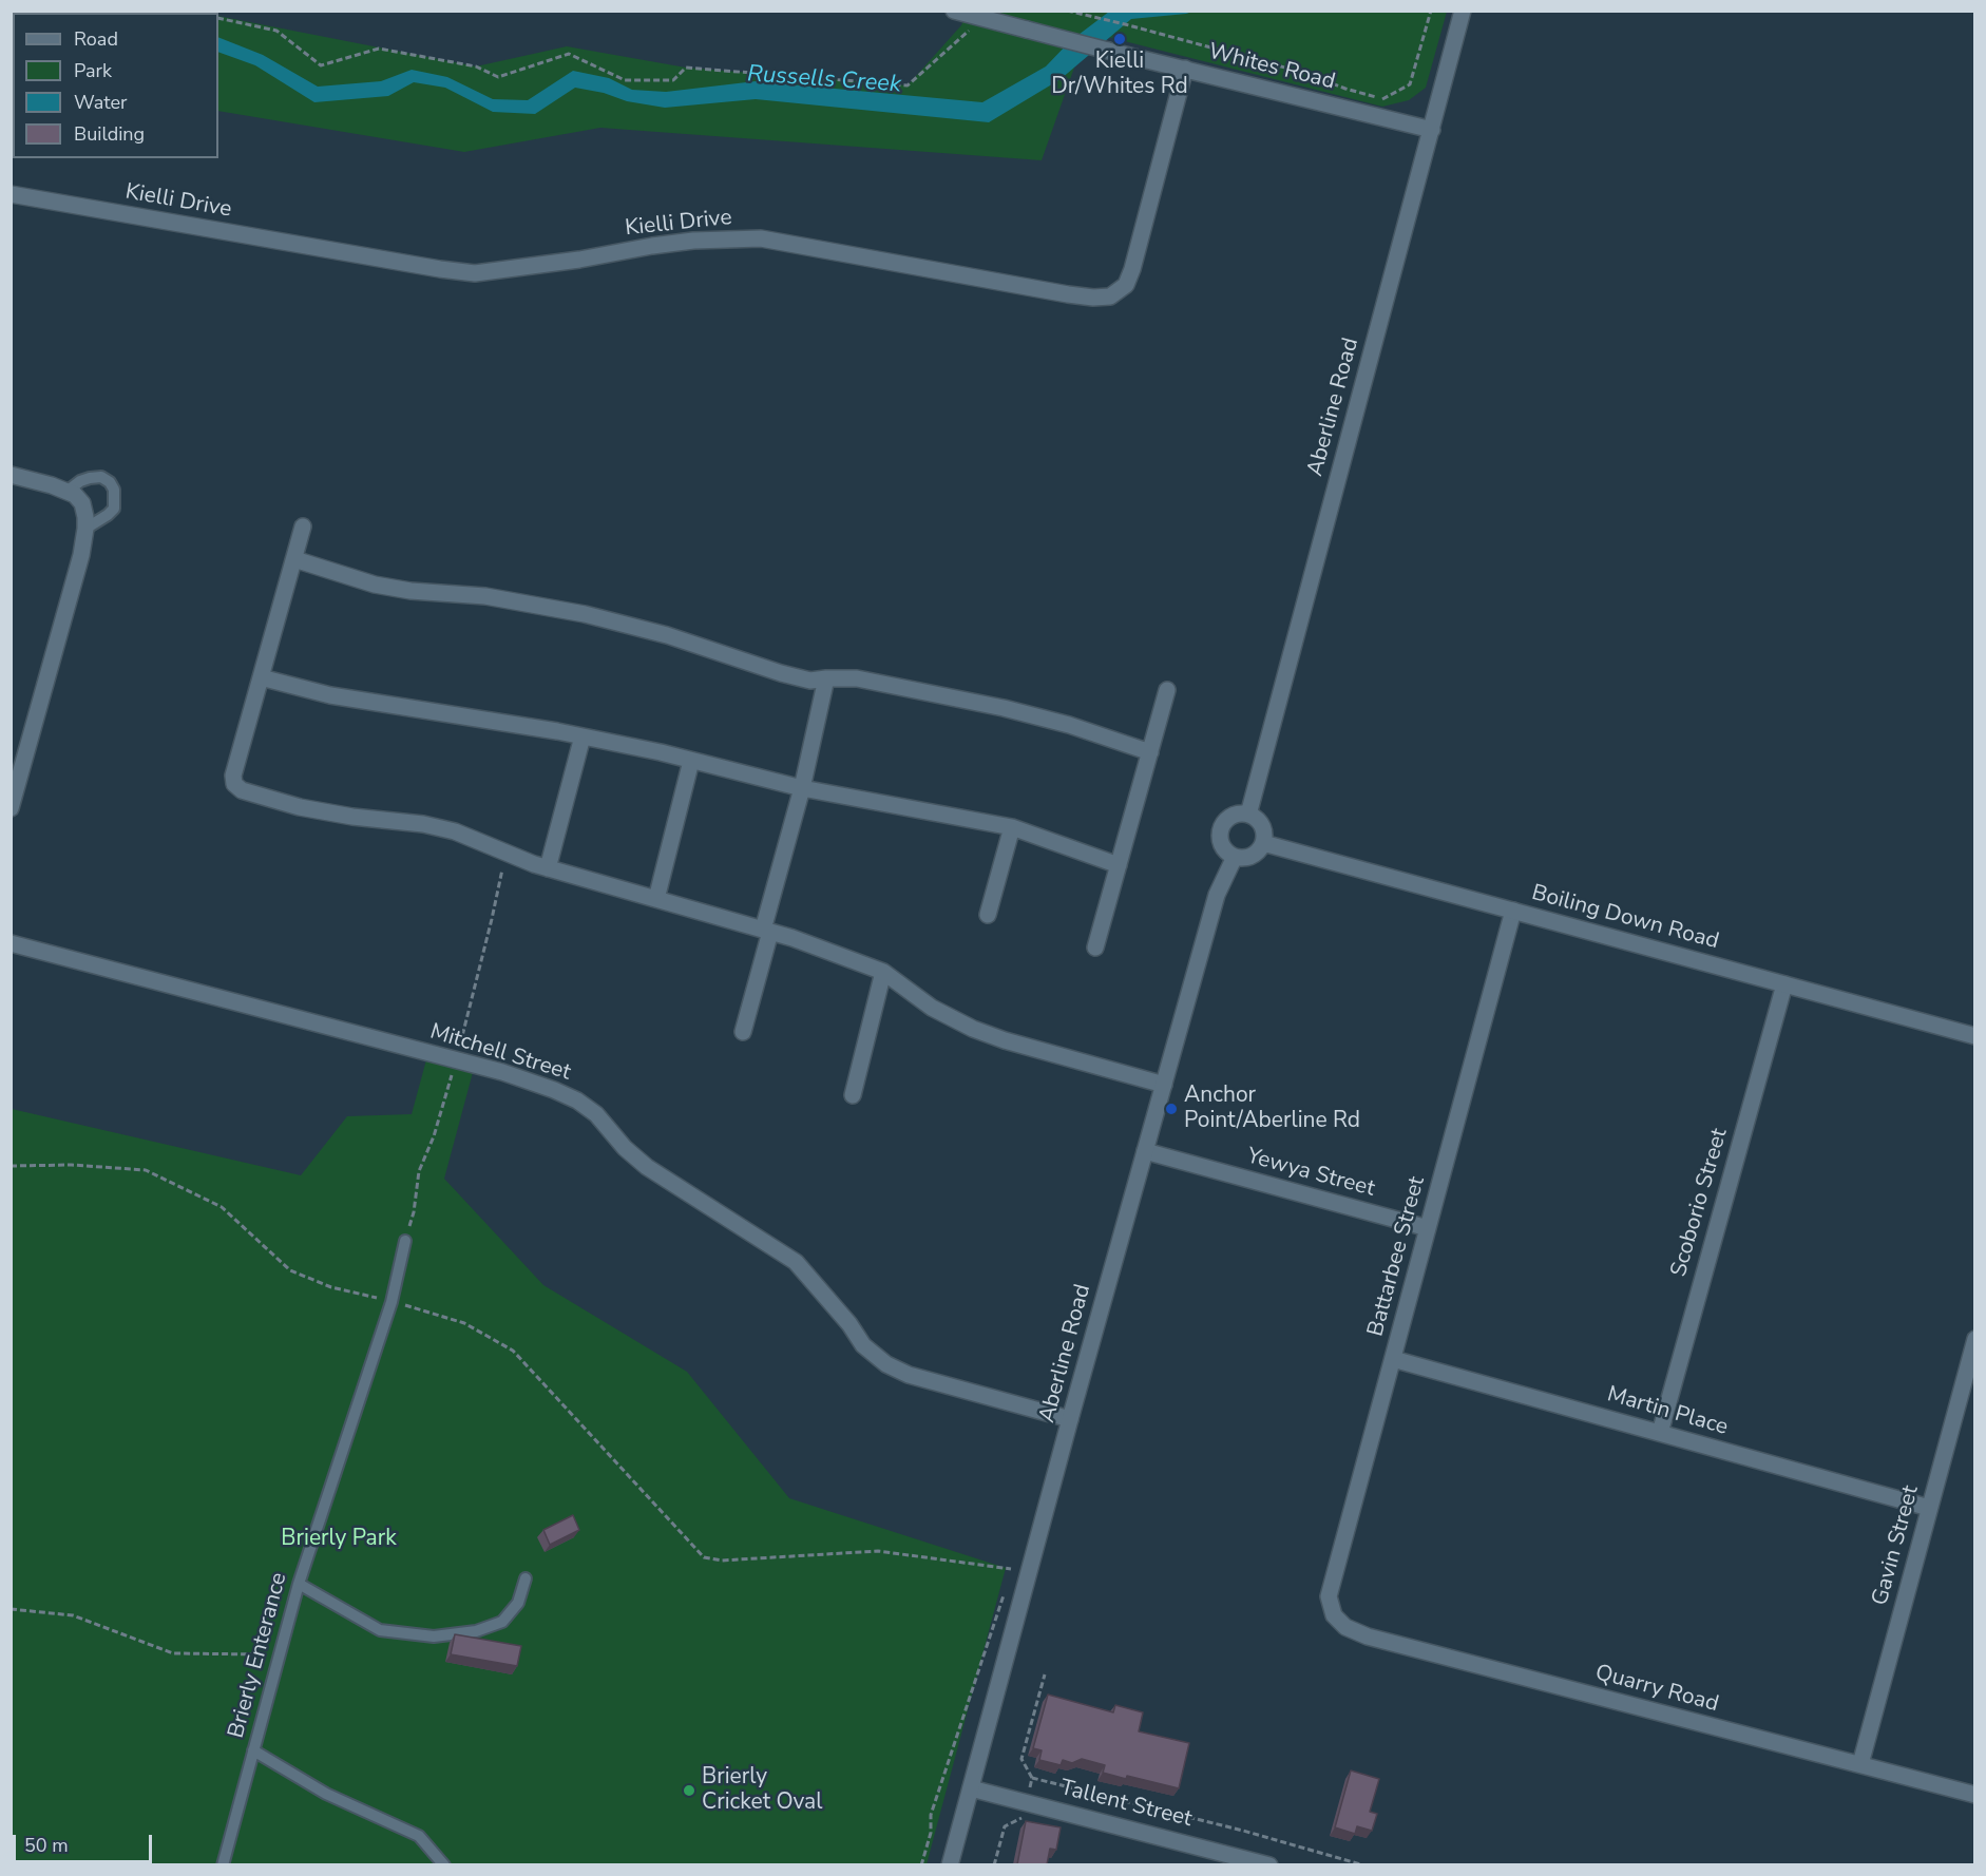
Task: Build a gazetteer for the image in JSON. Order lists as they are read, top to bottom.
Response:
{
  "streets": {
    "street": [
      "Whites Road",
      "Kielli Drive",
      "Aberline Road",
      "Boiling Down Road",
      "Mitchell Street",
      "Yewya Street",
      "Scoborio Street",
      "Battarbee Street",
      "Martin Place",
      "Gavin Street",
      "Quarry Road",
      "Tallent Street"
    ],
    "lane": ["Brierly Enterance"]
  },
  "crossings": [
    ["Whites Road", "Kielli Drive"],
    ["Whites Road", "Aberline Road"],
    ["Aberline Road", "Boiling Down Road"],
    ["Aberline Road", "Mitchell Street"],
    ["Aberline Road", "Yewya Street"],
    ["Aberline Road", "Tallent Street"],
    ["Boiling Down Road", "Scoborio Street"],
    ["Boiling Down Road", "Battarbee Street"],
    ["Yewya Street", "Battarbee Street"],
    ["Scoborio Street", "Martin Place"],
    ["Battarbee Street", "Martin Place"],
    ["Battarbee Street", "Quarry Road"],
    ["Martin Place", "Gavin Street"],
    ["Gavin Street", "Quarry Road"]
  ],
  "water": ["Russells Creek"],
  "parks": ["Brierly Park"],
  "places": ["Kielli Dr/Whites Rd", "Anchor Point/Aberline Rd", "Brierly Cricket Oval"],
  "legend": [
    "Road",
    "Park",
    "Water",
    "Building"
  ],
  "scale_bar": "50 m"
}
